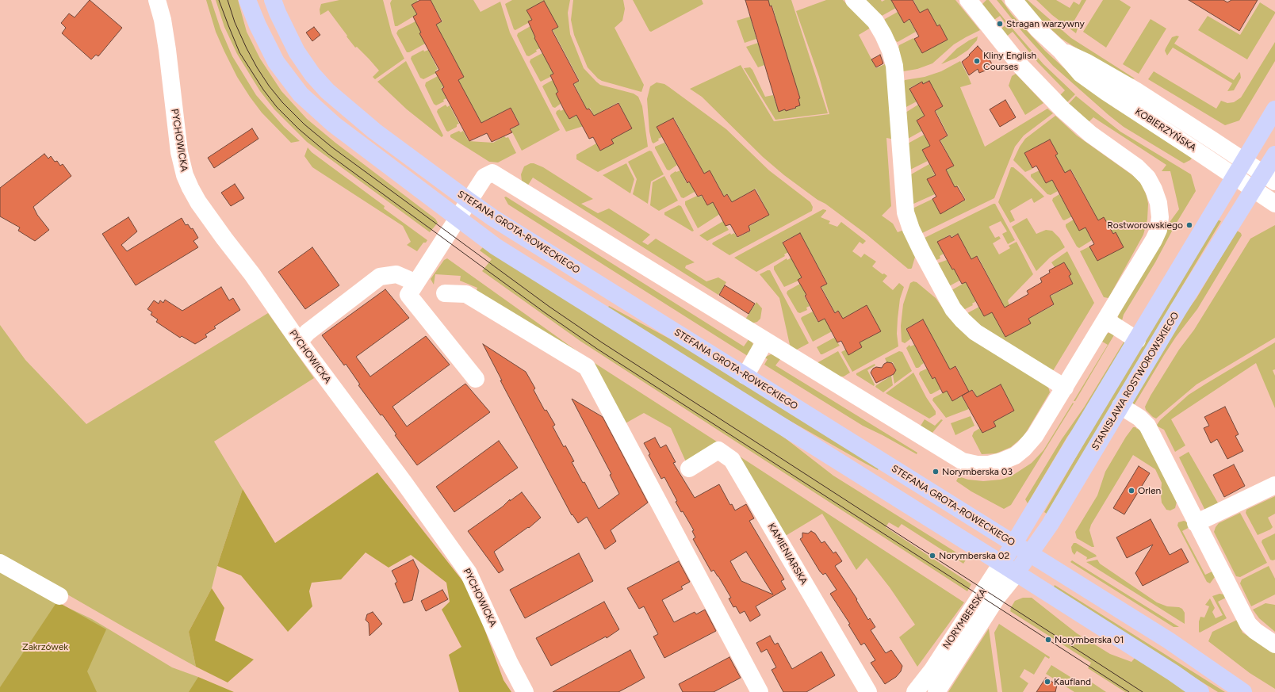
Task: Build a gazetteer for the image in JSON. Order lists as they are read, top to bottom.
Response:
{
  "streets": {
    "main road": ["STEFANA GROTA-ROWECKIEGO", "STANISŁAWA ROSTWOROWSKIEGO", "NORYMBERSKA"],
    "street": ["KOBIERZYŃSKA", "PYCHOWICKA", "KAMIENIARSKA"]
  },
  "crossings": [
    ["KOBIERZYŃSKA", "STANISŁAWA ROSTWOROWSKIEGO"],
    ["STEFANA GROTA-ROWECKIEGO", "STANISŁAWA ROSTWOROWSKIEGO"],
    ["STEFANA GROTA-ROWECKIEGO", "NORYMBERSKA"],
    ["STANISŁAWA ROSTWOROWSKIEGO", "NORYMBERSKA"]
  ],
  "parks": ["Zakrzówek"],
  "places": [
    "Stragan warzywny",
    "Kliny English Courses",
    "Rostworowskiego",
    "Norymberska 03",
    "Orlen",
    "Norymberska 02",
    "Norymberska 01",
    "Kaufland"
  ]
}
